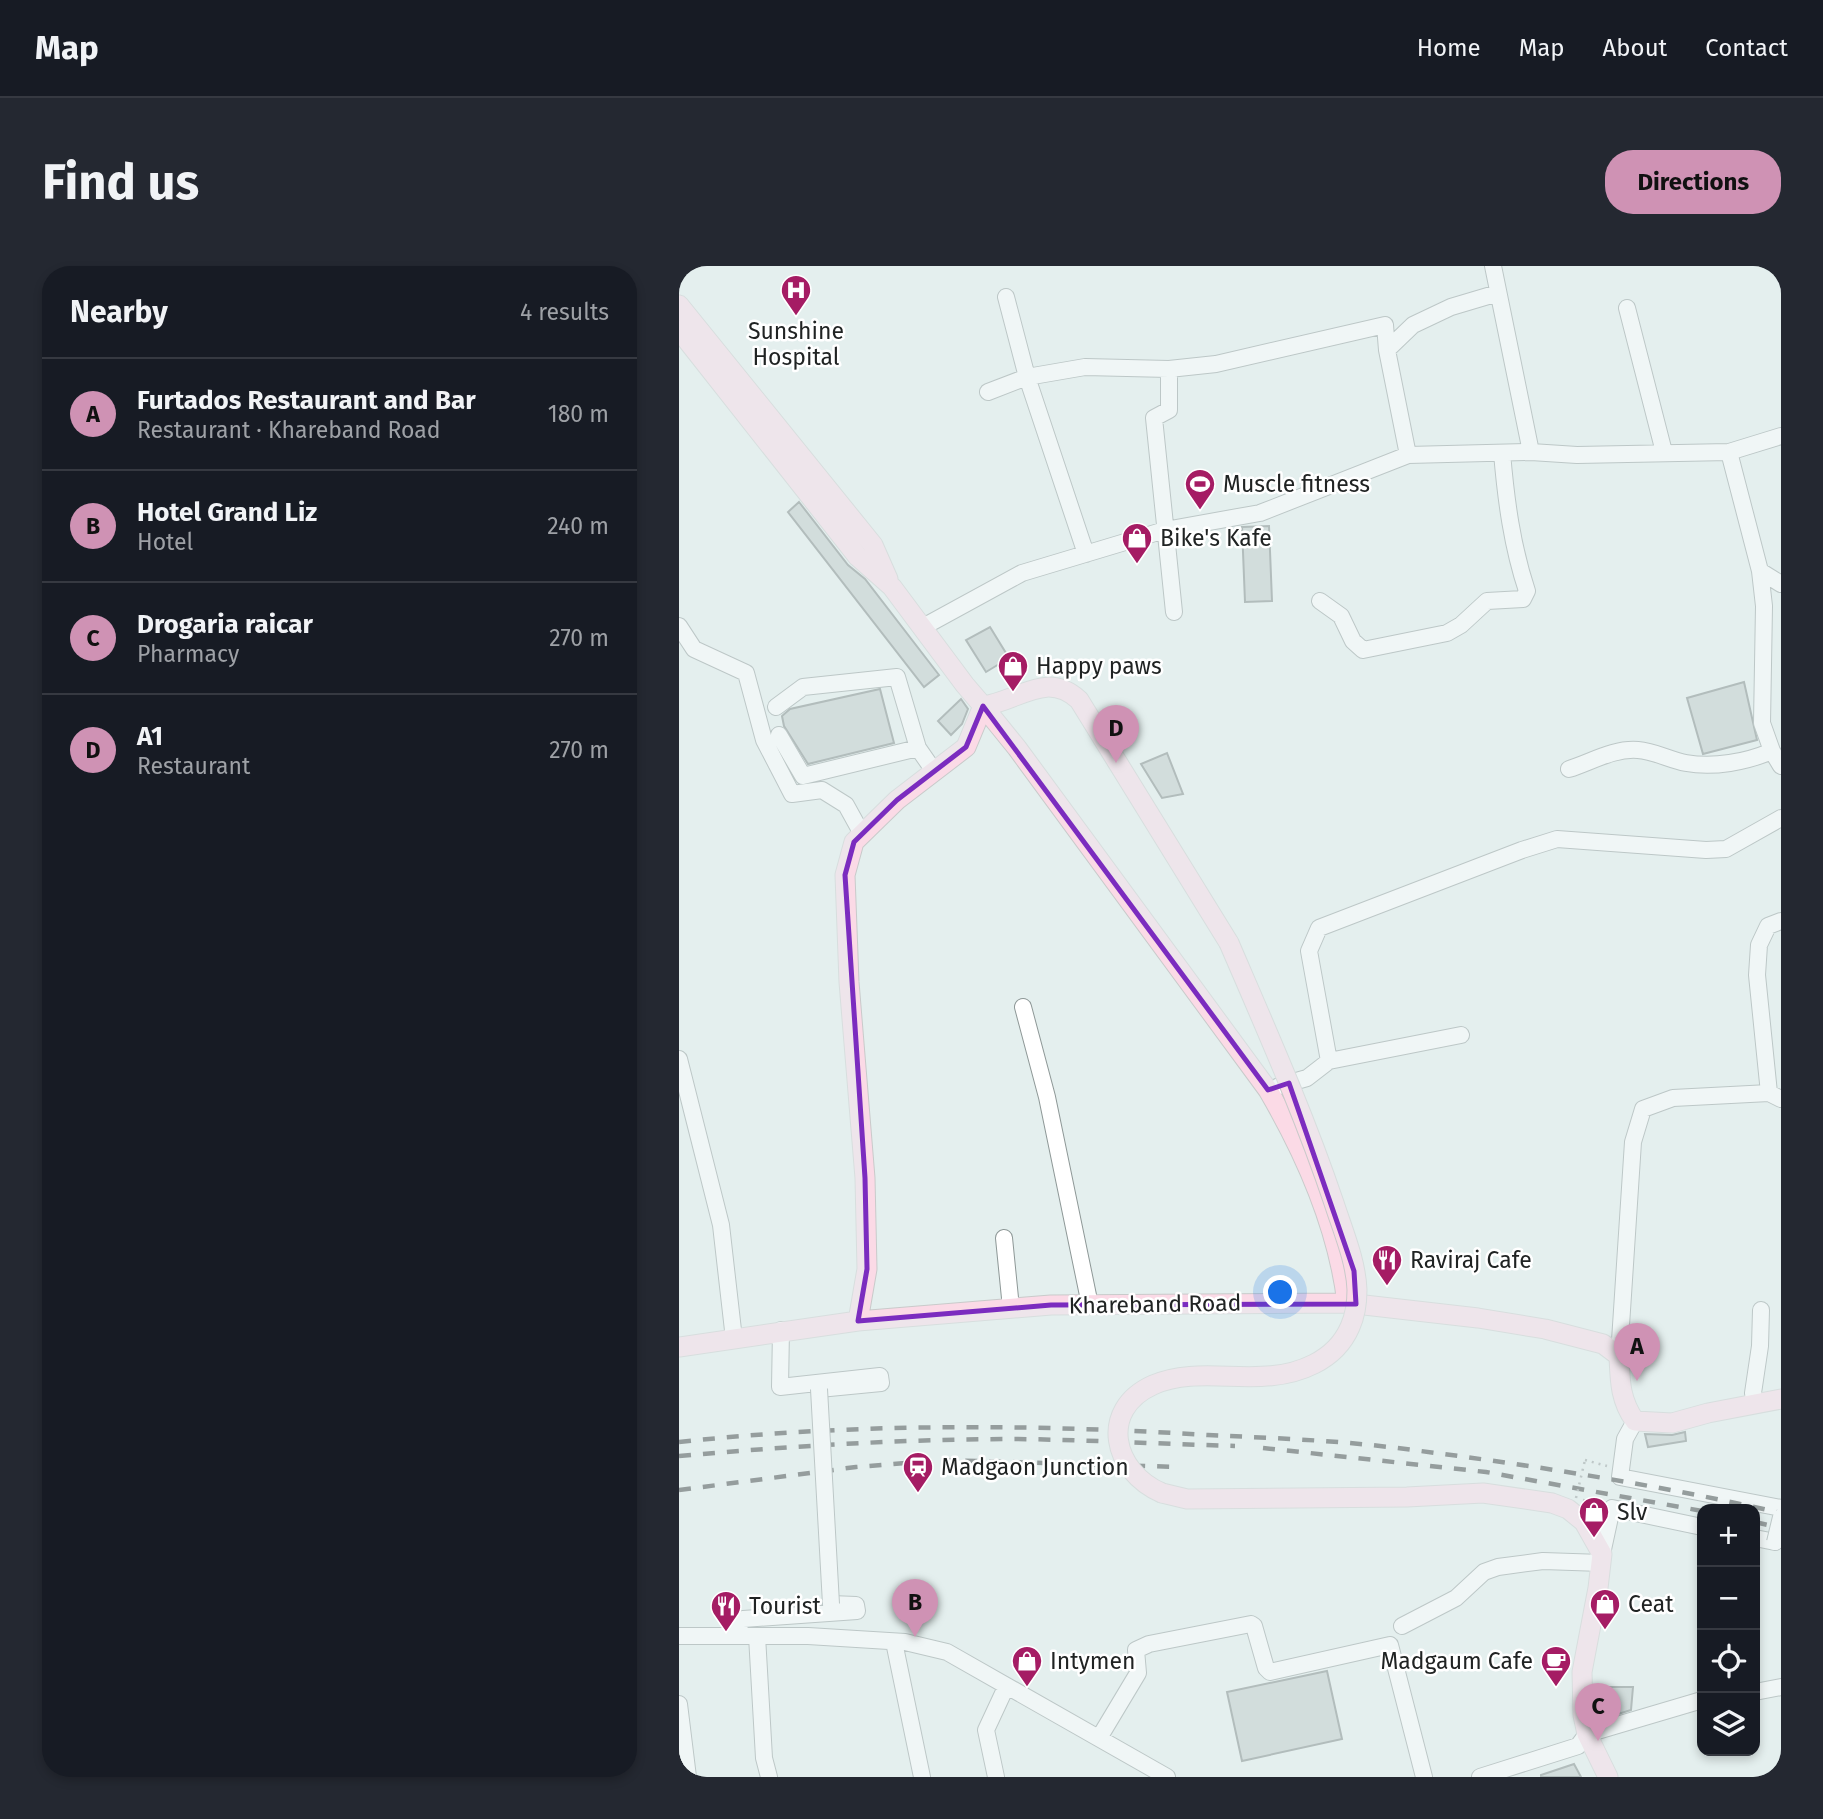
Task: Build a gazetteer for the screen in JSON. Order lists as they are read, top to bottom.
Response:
{
  "streets": {
    "main road": ["Khareband Road"]
  },
  "places": {
    "hospital": ["Sunshine Hospital"],
    "sports": ["Muscle fitness"],
    "shop": [
      "Bike's Kafe",
      "Happy paws",
      "Slv",
      "Ceat",
      "Intymen"
    ],
    "restaurant": ["Raviraj Cafe", "Tourist"],
    "station": ["Madgaon Junction"],
    "cafe": ["Madgaum Cafe"]
  },
  "page": {
    "header": "Map",
    "nav": [
      "Home",
      "Map",
      "About",
      "Contact"
    ],
    "buttons": "Directions",
    "title": "Find us",
    "heading": ["Nearby", "4 results"],
    "list": [
      {
        "mark": "A",
        "name": "Furtados Restaurant and Bar",
        "note": "Restaurant · Khareband Road",
        "value": "180 m"
      },
      {
        "mark": "B",
        "name": "Hotel Grand Liz",
        "note": "Hotel",
        "value": "240 m"
      },
      {
        "mark": "C",
        "name": "Drogaria raicar",
        "note": "Pharmacy",
        "value": "270 m"
      },
      {
        "mark": "D",
        "name": "A1",
        "note": "Restaurant",
        "value": "270 m"
      }
    ],
    "pins": [
      "D",
      "A",
      "B",
      "C"
    ],
    "map_buttons": ["+", "−"]
  }
}
